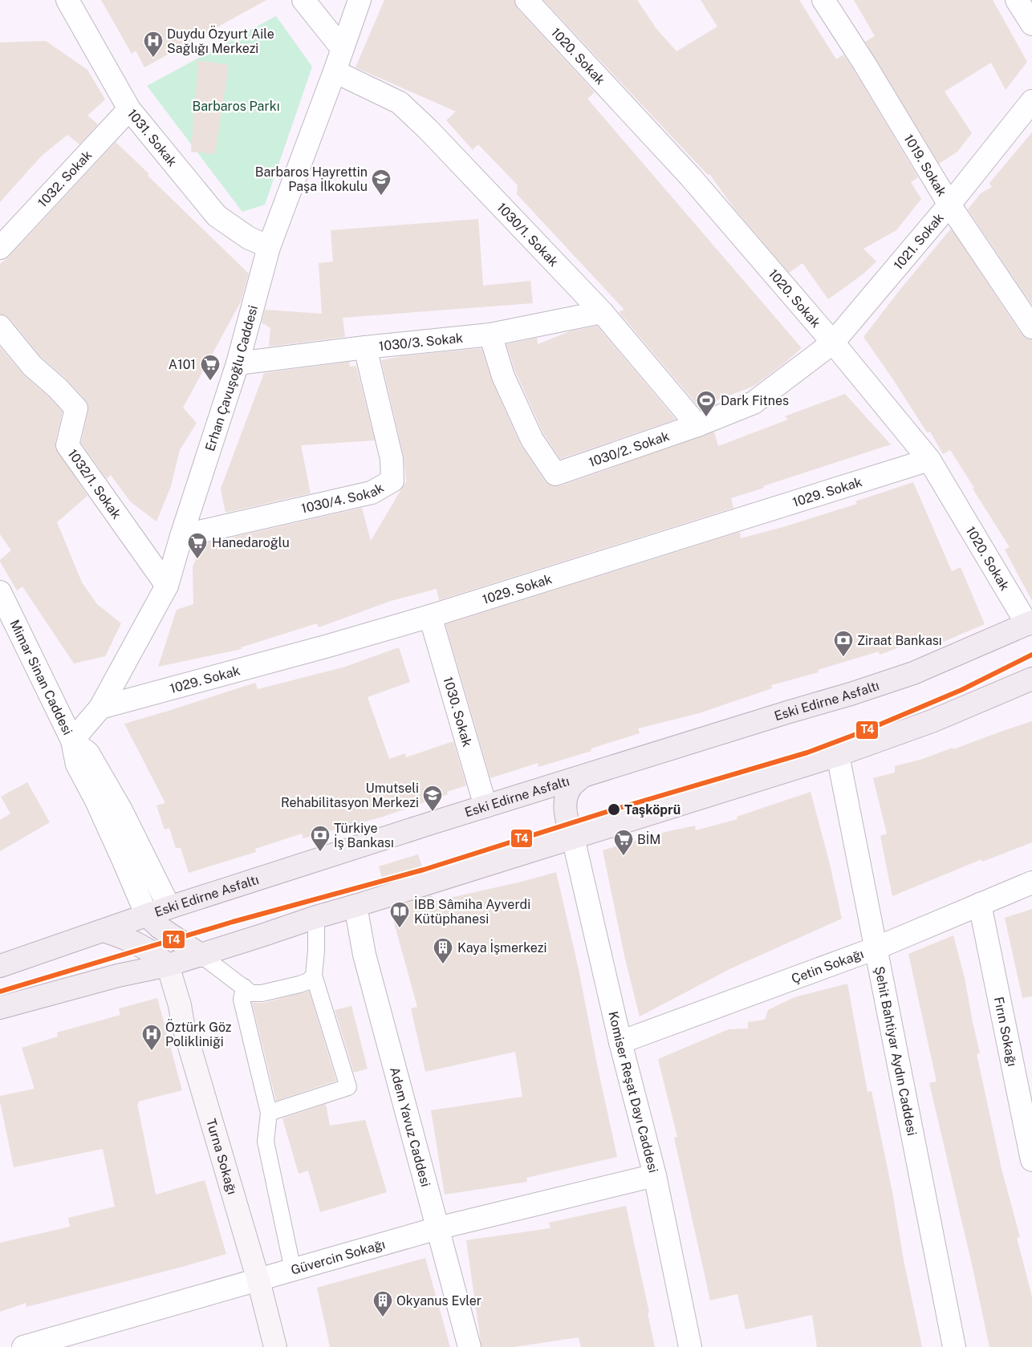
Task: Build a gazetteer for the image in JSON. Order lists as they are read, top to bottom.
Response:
{
  "streets": {
    "main road": ["Eski Edirne Asfaltı", "Turna Sokağı"],
    "street": [
      "1020. Sokak",
      "1031. Sokak",
      "1019. Sokak",
      "1032. Sokak",
      "1030/1. Sokak",
      "1021. Sokak",
      "1030/3. Sokak",
      "Erhan Çavuşoğlu Caddesi",
      "1030/2. Sokak",
      "1032/1. Sokak",
      "1029. Sokak",
      "1030/4. Sokak",
      "Mimar Sinan Caddesi",
      "1030. Sokak",
      "Çetin Sokağı",
      "Fırın Sokağı",
      "Şehit Bahtiyar Aydın Caddesi",
      "Komiser Reşat Dayı Caddesi",
      "Adem Yavuz Caddesi",
      "Güvercin Sokağı"
    ]
  },
  "crossings": [
    ["1020. Sokak", "1021. Sokak"],
    ["1020. Sokak", "1030/2. Sokak"],
    ["1020. Sokak", "1029. Sokak"],
    ["1020. Sokak", "Eski Edirne Asfaltı"],
    ["1031. Sokak", "1032. Sokak"],
    ["1031. Sokak", "Erhan Çavuşoğlu Caddesi"],
    ["1019. Sokak", "1021. Sokak"],
    ["1030/1. Sokak", "1030/3. Sokak"],
    ["1030/1. Sokak", "Erhan Çavuşoğlu Caddesi"],
    ["1030/1. Sokak", "1030/2. Sokak"],
    ["1021. Sokak", "1030/2. Sokak"],
    ["1030/3. Sokak", "Erhan Çavuşoğlu Caddesi"],
    ["1030/3. Sokak", "1030/2. Sokak"],
    ["1030/3. Sokak", "1030/4. Sokak"],
    ["Erhan Çavuşoğlu Caddesi", "1032/1. Sokak"],
    ["Erhan Çavuşoğlu Caddesi", "1029. Sokak"],
    ["Erhan Çavuşoğlu Caddesi", "1030/4. Sokak"],
    ["Erhan Çavuşoğlu Caddesi", "Mimar Sinan Caddesi"],
    ["1029. Sokak", "1030. Sokak"],
    ["Eski Edirne Asfaltı", "1030. Sokak"],
    ["Çetin Sokağı", "Fırın Sokağı"],
    ["Çetin Sokağı", "Şehit Bahtiyar Aydın Caddesi"],
    ["Çetin Sokağı", "Komiser Reşat Dayı Caddesi"],
    ["Komiser Reşat Dayı Caddesi", "Güvercin Sokağı"],
    ["Adem Yavuz Caddesi", "Güvercin Sokağı"],
    ["Turna Sokağı", "Güvercin Sokağı"]
  ],
  "parks": ["Barbaros Parkı"],
  "places": {
    "hospital": ["Duydu Özyurt Aile Sağlığı Merkezi", "Öztürk Göz Polikliniği"],
    "school or university": ["Barbaros Hayrettin Paşa İlkokulu", "Umutseli Rehabilitasyon Merkezi"],
    "supermarket": ["A101", "Hanedaroğlu", "BİM"],
    "sports": ["Dark Fitnes"],
    "bank": ["Ziraat Bankası", "Türkiye İş Bankası"],
    "other": ["Taşköprü"],
    "library": ["İBB Sâmiha Ayverdi Kütüphanesi"],
    "building": ["Kaya İşmerkezi", "Okyanus Evler"]
  },
  "lines": ["transit line T4"]
}
